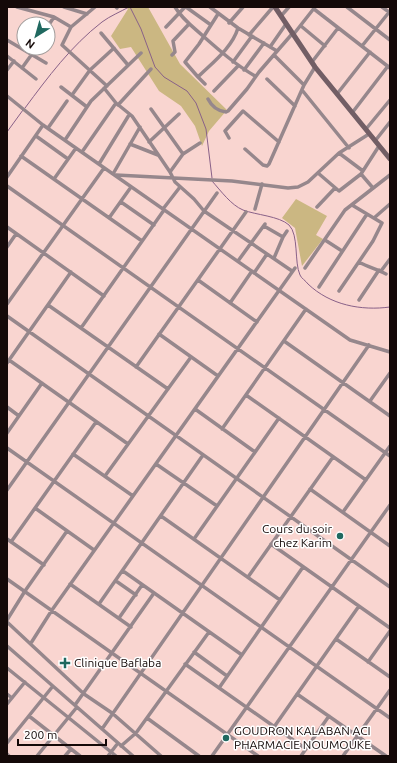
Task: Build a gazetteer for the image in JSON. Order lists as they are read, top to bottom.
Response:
{
  "places": {
    "other": ["Cours du soir chez Karim", "GOUDRON KALABAN ACI PHARMACIE NOUMOUKE"],
    "health": ["Clinique Baflaba"]
  },
  "scale_bar": "200 m",
  "north": "bottom left"
}
